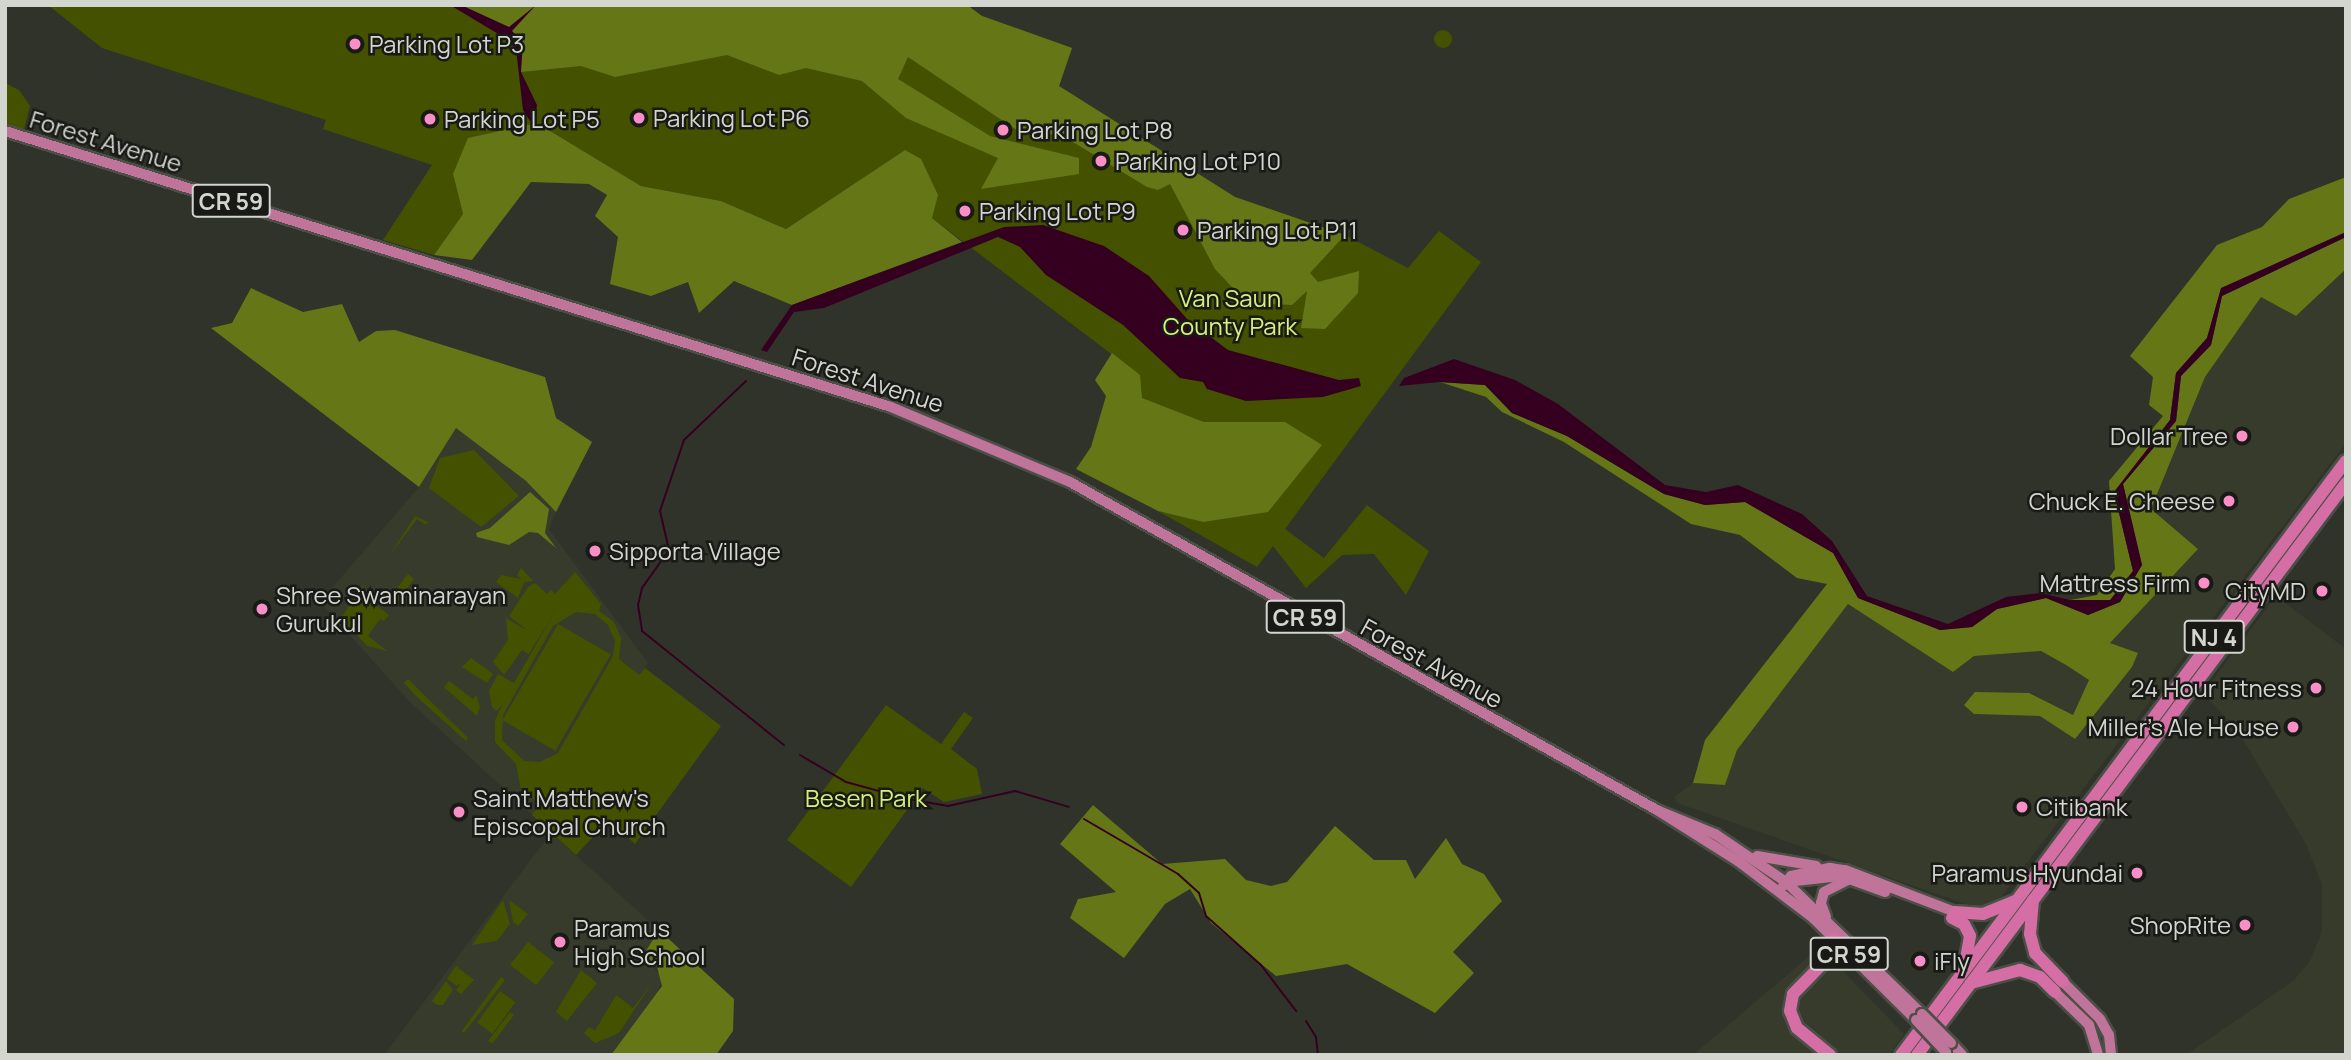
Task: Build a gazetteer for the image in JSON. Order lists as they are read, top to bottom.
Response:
{
  "streets": {
    "highway": ["NJ 4"],
    "main road": ["Forest Avenue", "CR 59"]
  },
  "parks": ["Van Saun County Park", "Besen Park"],
  "places": [
    "Parking Lot P3",
    "Parking Lot P6",
    "Parking Lot P5",
    "Parking Lot P8",
    "Parking Lot P10",
    "Parking Lot P9",
    "Parking Lot P11",
    "Dollar Tree",
    "Chuck E. Cheese",
    "Sipporta Village",
    "Mattress Firm",
    "CityMD",
    "Shree Swaminarayan Gurukul",
    "24 Hour Fitness",
    "Miller's Ale House",
    "Citibank",
    "Saint Matthew's Episcopal Church",
    "Paramus Hyundai",
    "ShopRite",
    "Paramus High School",
    "iFly"
  ]
}
